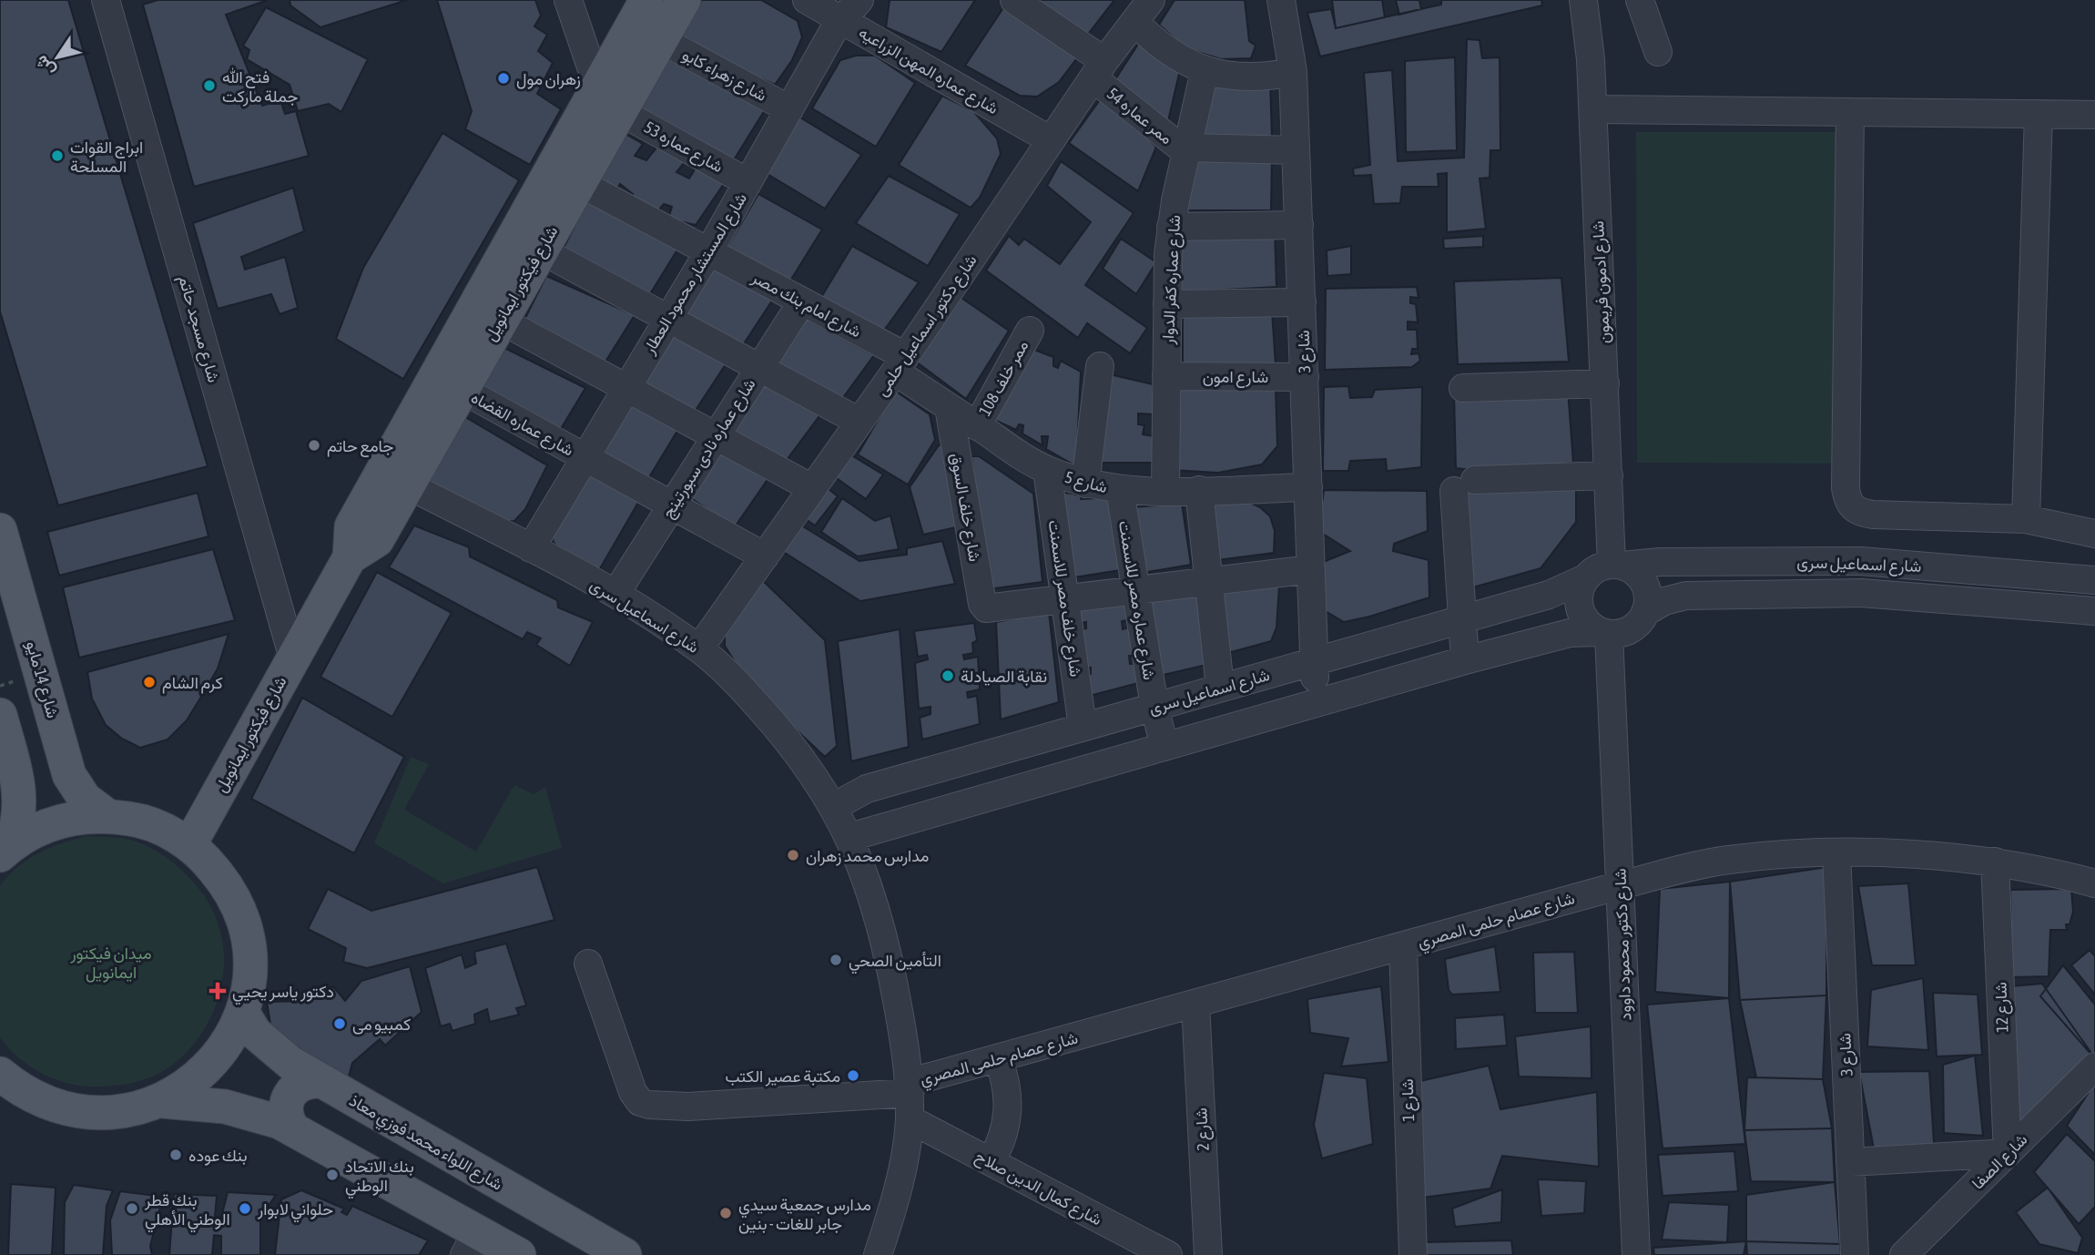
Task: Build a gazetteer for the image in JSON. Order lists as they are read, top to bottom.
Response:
{
  "streets": {
    "main road": ["شارع فيكتور ايمانويل", "شارع 14 مايو", "شارع اللواء محمد فوزي معاذ"],
    "street": [
      "شارع عماره المهن الزراعيه",
      "شارع زهراء كابو",
      "ممر عماره 54",
      "شارع عماره 53",
      "شارع المستشار محمود العطار",
      "شارع عماره كفر الدوار",
      "شارع ادمون فريمون",
      "شارع امام بنك مصر",
      "شارع دكتور اسماعيل حلمى",
      "شارع مسجد حاتم",
      "شارع 3",
      "شارع امون",
      "ممر خلف 108",
      "شارع عماره القضاه",
      "شارع عماره نادى سبورتينج",
      "شارع 5",
      "شارع خلف السوق",
      "شارع اسماعيل سرى",
      "شارع خلف مصر للاسمنت",
      "شارع عماره مصر للاسمنت",
      "شارع عصام حلمى المصري",
      "شارع دكتور محمود داوود",
      "شارع 12",
      "شارع 1",
      "شارع 2",
      "شارع الصفا",
      "شارع كمال الدين صلاح"
    ]
  },
  "crossings": [
    ["شارع عماره المهن الزراعيه", "شارع المستشار محمود العطار"],
    ["شارع عماره المهن الزراعيه", "شارع دكتور اسماعيل حلمى"],
    ["شارع زهراء كابو", "شارع المستشار محمود العطار"],
    ["شارع زهراء كابو", "شارع فيكتور ايمانويل"],
    ["ممر عماره 54", "شارع عماره كفر الدوار"],
    ["ممر عماره 54", "شارع دكتور اسماعيل حلمى"],
    ["شارع عماره 53", "شارع المستشار محمود العطار"],
    ["شارع عماره 53", "شارع فيكتور ايمانويل"],
    ["شارع المستشار محمود العطار", "شارع امام بنك مصر"],
    ["شارع المستشار محمود العطار", "شارع عماره القضاه"],
    ["شارع المستشار محمود العطار", "شارع اسماعيل سرى"],
    ["شارع عماره كفر الدوار", "شارع امون"],
    ["شارع عماره كفر الدوار", "شارع 5"],
    ["شارع ادمون فريمون", "شارع اسماعيل سرى"],
    ["شارع ادمون فريمون", "شارع دكتور محمود داوود"],
    ["شارع فيكتور ايمانويل", "شارع امام بنك مصر"],
    ["شارع فيكتور ايمانويل", "شارع مسجد حاتم"],
    ["شارع فيكتور ايمانويل", "شارع عماره القضاه"],
    ["شارع فيكتور ايمانويل", "شارع اسماعيل سرى"],
    ["شارع امام بنك مصر", "شارع دكتور اسماعيل حلمى"],
    ["شارع امام بنك مصر", "شارع عماره نادى سبورتينج"],
    ["شارع امام بنك مصر", "شارع 5"],
    ["شارع دكتور اسماعيل حلمى", "شارع عماره القضاه"],
    ["شارع دكتور اسماعيل حلمى", "شارع 5"],
    ["شارع دكتور اسماعيل حلمى", "شارع اسماعيل سرى"],
    ["شارع 3", "شارع امون"],
    ["شارع 3", "شارع 5"],
    ["شارع 3", "شارع اسماعيل سرى"],
    ["شارع 3", "شارع عصام حلمى المصري"],
    ["ممر خلف 108", "شارع 5"],
    ["شارع عماره القضاه", "شارع عماره نادى سبورتينج"],
    ["شارع عماره نادى سبورتينج", "شارع اسماعيل سرى"],
    ["شارع 5", "شارع خلف السوق"],
    ["شارع 5", "شارع خلف مصر للاسمنت"],
    ["شارع 5", "شارع عماره مصر للاسمنت"],
    ["شارع خلف السوق", "شارع خلف مصر للاسمنت"],
    ["شارع اسماعيل سرى", "شارع خلف مصر للاسمنت"],
    ["شارع اسماعيل سرى", "شارع عماره مصر للاسمنت"],
    ["شارع اسماعيل سرى", "شارع عصام حلمى المصري"],
    ["شارع اسماعيل سرى", "شارع دكتور محمود داوود"],
    ["شارع اسماعيل سرى", "شارع كمال الدين صلاح"],
    ["شارع عصام حلمى المصري", "شارع دكتور محمود داوود"],
    ["شارع عصام حلمى المصري", "شارع 12"],
    ["شارع عصام حلمى المصري", "شارع 1"],
    ["شارع عصام حلمى المصري", "شارع 2"],
    ["شارع عصام حلمى المصري", "شارع كمال الدين صلاح"],
    ["شارع 12", "شارع الصفا"]
  ],
  "parks": ["ميدان فيكتور ايمانويل"],
  "places": {
    "other": [
      "زهران مول",
      "فتح الله جملة ماركت",
      "ابراج القوات المسلحة",
      "جامع حاتم",
      "نقابة الصيادلة",
      "كرم الشام",
      "مدارس محمد زهران",
      "التأمين الصحي",
      "كمبيو مى",
      "مكتبة عصير الكتب",
      "بنك عوده",
      "بنك الاتحاد الوطني",
      "بنك قطر الوطني الأهلي",
      "حلواني لابوار",
      "مدارس جمعية سيدي جابر للغات - بنين"
    ],
    "health": ["دكتور ياسر يحيي"]
  },
  "north": "bottom left"
}
